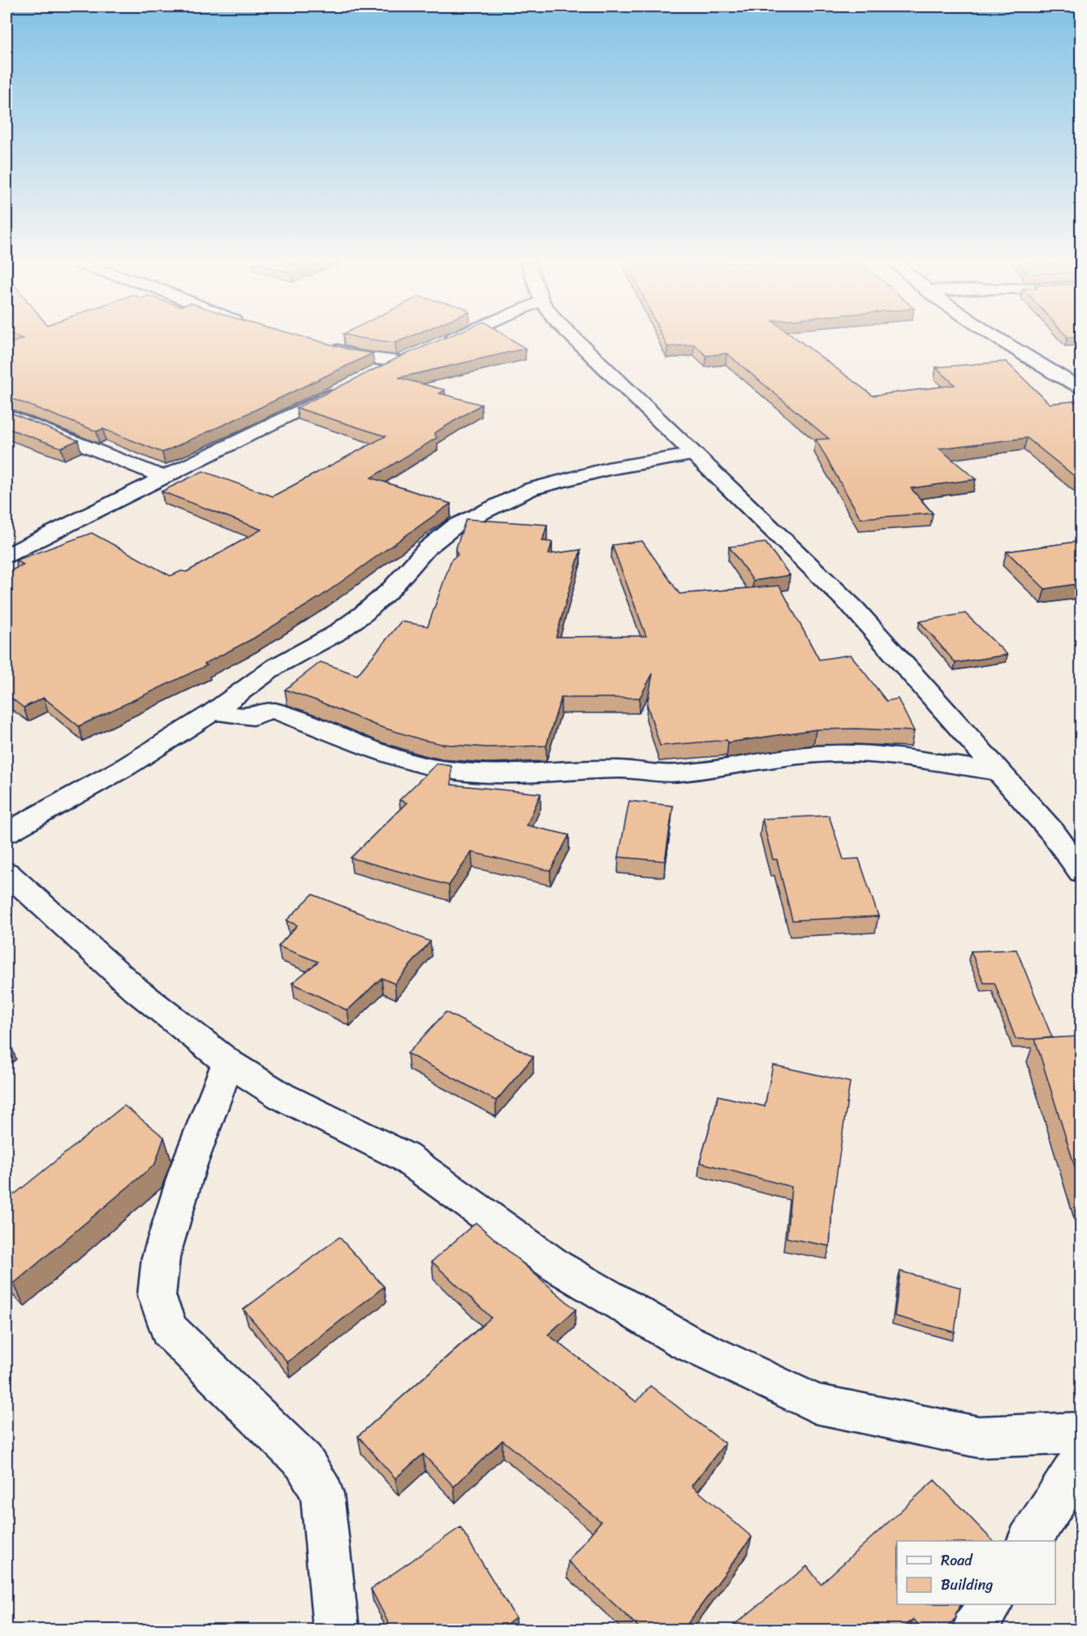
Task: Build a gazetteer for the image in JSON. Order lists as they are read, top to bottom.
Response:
{
  "legend": ["Road", "Building"]
}
